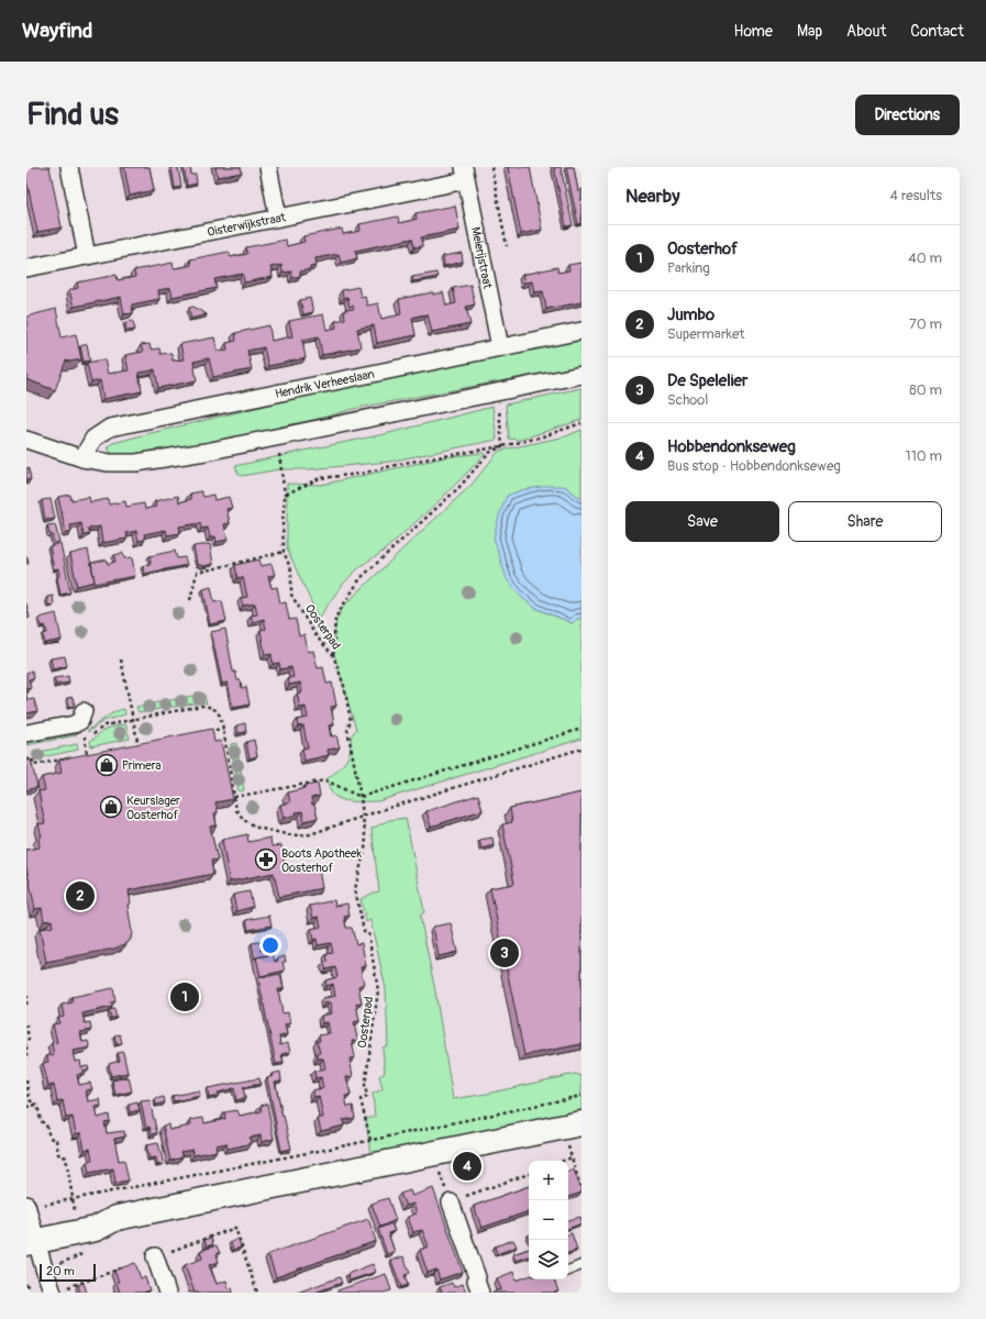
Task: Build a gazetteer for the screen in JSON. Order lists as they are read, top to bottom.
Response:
{
  "streets": {
    "street": ["Oisterwijkstraat", "Meierijstraat", "Hendrik Verheeslaan"],
    "path": ["Oosterpad"]
  },
  "crossings": [
    ["Oisterwijkstraat", "Meierijstraat"],
    ["Meierijstraat", "Hendrik Verheeslaan"]
  ],
  "places": {
    "shop": ["Primera", "Keurslager Oosterhof"],
    "pharmacy": ["Boots Apotheek Oosterhof"]
  },
  "scale_bar": "20 m",
  "page": {
    "header": "Wayfind",
    "nav": [
      "Home",
      "Map",
      "About",
      "Contact"
    ],
    "buttons": [
      "Directions",
      ["Save", "Share"]
    ],
    "title": "Find us",
    "heading": ["Nearby", "4 results"],
    "list": [
      {
        "mark": "1",
        "name": "Oosterhof",
        "note": "Parking",
        "value": "40 m"
      },
      {
        "mark": "2",
        "name": "Jumbo",
        "note": "Supermarket",
        "value": "70 m"
      },
      {
        "mark": "3",
        "name": "De Spelelier",
        "note": "School",
        "value": "80 m"
      },
      {
        "mark": "4",
        "name": "Hobbendonkseweg",
        "note": "Bus stop · Hobbendonkseweg",
        "value": "110 m"
      }
    ],
    "pins": [
      "2",
      "3",
      "1",
      "4"
    ],
    "map_buttons": ["+", "−"],
    "scale": "20 m"
  }
}
